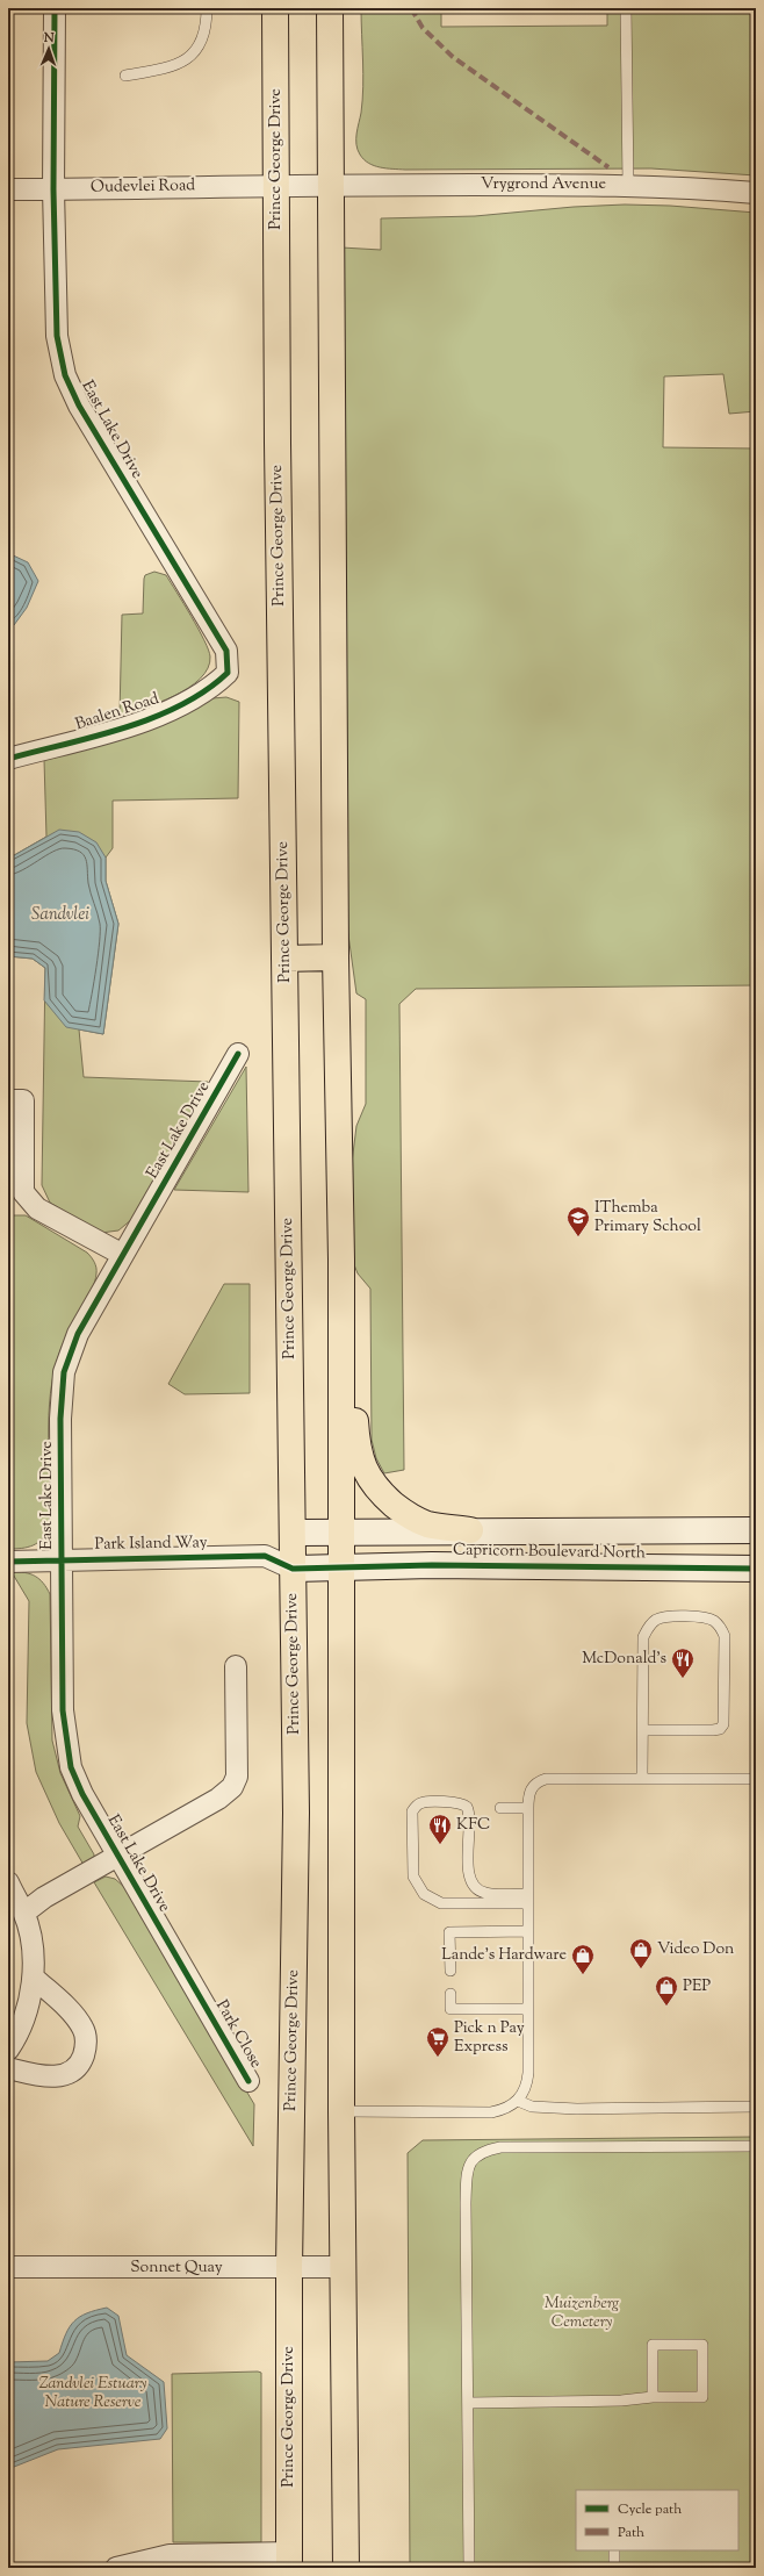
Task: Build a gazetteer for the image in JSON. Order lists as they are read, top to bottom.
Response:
{
  "streets": {
    "main road": ["Prince George Drive"],
    "street": [
      "Vrygrond Avenue",
      "Oudevlei Road",
      "East Lake Drive",
      "Baalen Road",
      "Park Island Way",
      "Capricorn Boulevard North",
      "Park Close",
      "Sonnet Quay"
    ]
  },
  "crossings": [
    ["Prince George Drive", "Vrygrond Avenue"],
    ["Prince George Drive", "Oudevlei Road"],
    ["Prince George Drive", "Park Island Way"],
    ["Prince George Drive", "Capricorn Boulevard North"],
    ["Prince George Drive", "Sonnet Quay"],
    ["Vrygrond Avenue", "Oudevlei Road"],
    ["Oudevlei Road", "East Lake Drive"],
    ["East Lake Drive", "Baalen Road"],
    ["East Lake Drive", "Park Island Way"],
    ["East Lake Drive", "Park Close"],
    ["Park Island Way", "Capricorn Boulevard North"]
  ],
  "water": ["Sandvlei"],
  "parks": ["Muizenberg Cemetery", "Zandvlei Estuary Nature Reserve"],
  "places": {
    "school or university": ["IThemba Primary School"],
    "restaurant": ["McDonald's", "KFC"],
    "shop": ["Video Don", "Lande's Hardware", "PEP"],
    "supermarket": ["Pick n Pay Express"]
  },
  "legend": ["Cycle path", "Path"],
  "north": "top"
}
